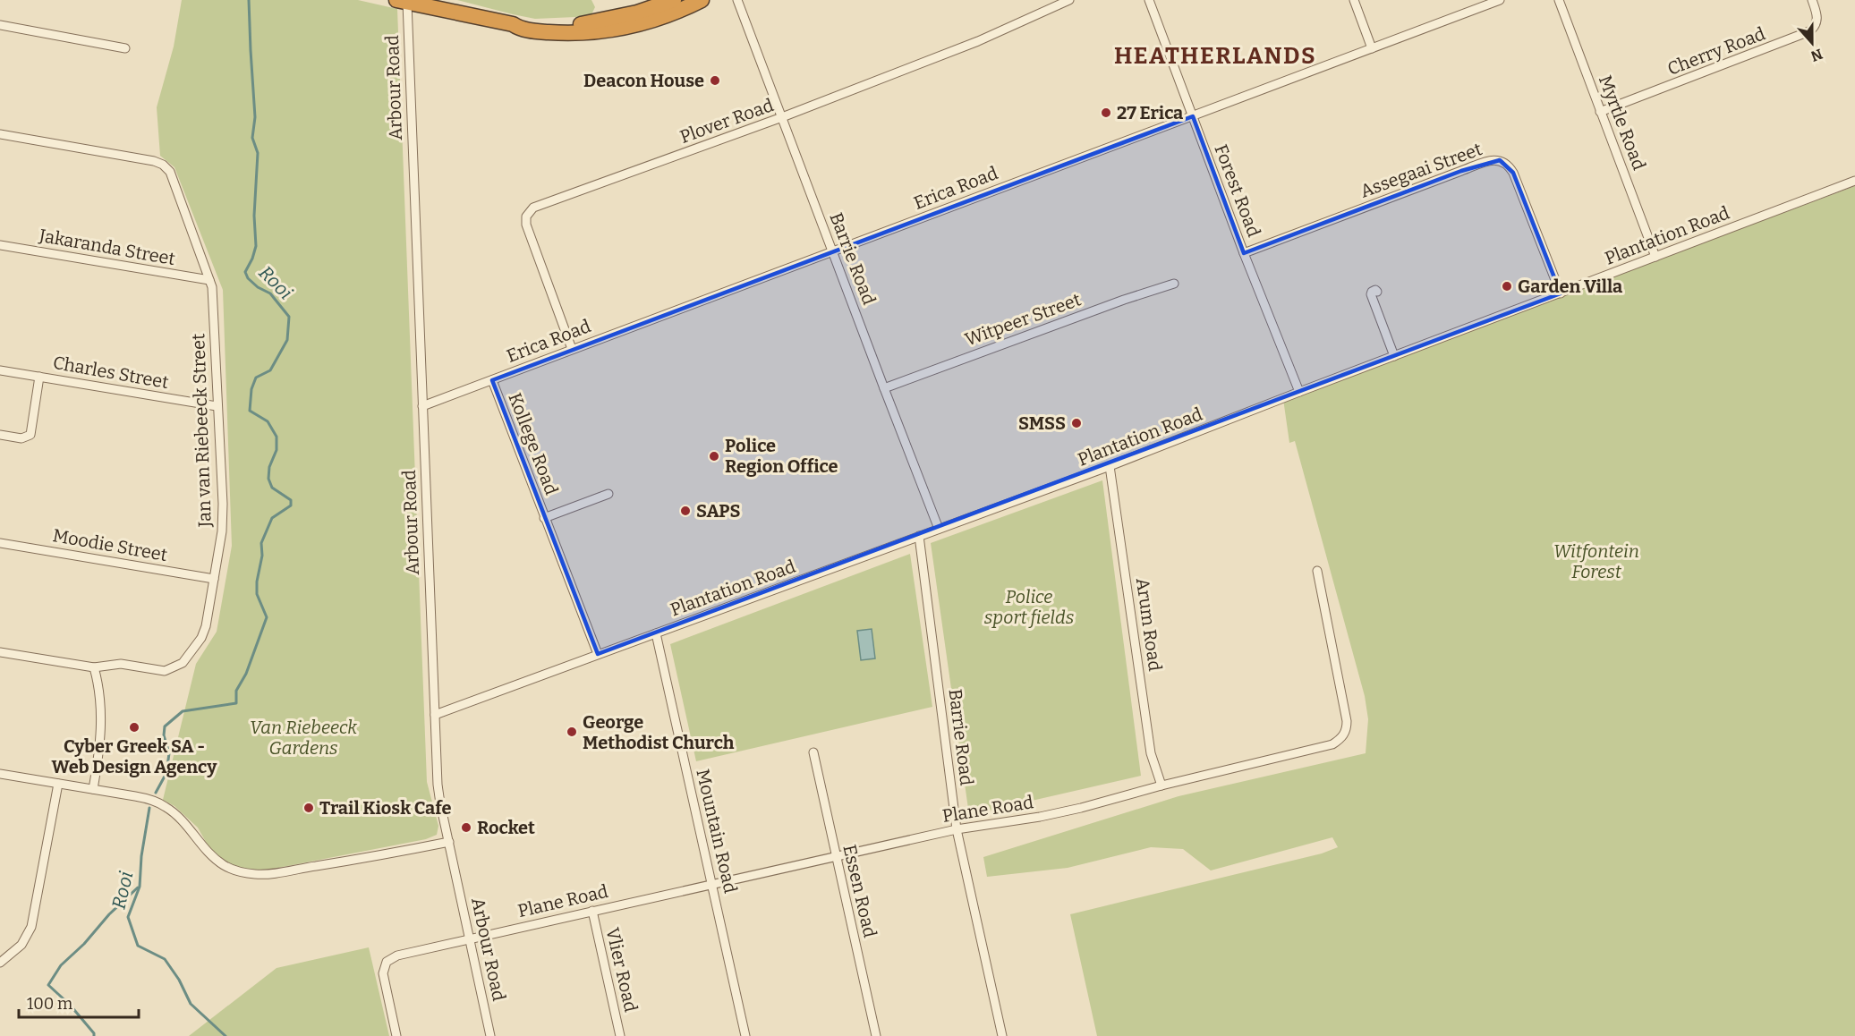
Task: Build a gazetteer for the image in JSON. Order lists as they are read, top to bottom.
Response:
{
  "streets": {
    "street": [
      "Cherry Road",
      "Arbour Road",
      "Plover Road",
      "Myrtle Road",
      "Assegaai Street",
      "Erica Road",
      "Forest Road",
      "Plantation Road",
      "Jakaranda Street",
      "Barrie Road",
      "Witpeer Street",
      "Charles Street",
      "Jan van Riebeeck Street",
      "Kollege Road",
      "Moodie Street",
      "Arum Road",
      "Plane Road",
      "Mountain Road",
      "Essen Road",
      "Vlier Road"
    ]
  },
  "crossings": [
    ["Cherry Road", "Myrtle Road"],
    ["Arbour Road", "Erica Road"],
    ["Arbour Road", "Plantation Road"],
    ["Arbour Road", "Plane Road"],
    ["Plover Road", "Erica Road"],
    ["Plover Road", "Barrie Road"],
    ["Myrtle Road", "Plantation Road"],
    ["Assegaai Street", "Forest Road"],
    ["Assegaai Street", "Plantation Road"],
    ["Erica Road", "Forest Road"],
    ["Erica Road", "Barrie Road"],
    ["Erica Road", "Kollege Road"],
    ["Forest Road", "Plantation Road"],
    ["Plantation Road", "Barrie Road"],
    ["Plantation Road", "Kollege Road"],
    ["Plantation Road", "Arum Road"],
    ["Plantation Road", "Mountain Road"],
    ["Jakaranda Street", "Jan van Riebeeck Street"],
    ["Barrie Road", "Witpeer Street"],
    ["Barrie Road", "Plane Road"],
    ["Charles Street", "Jan van Riebeeck Street"],
    ["Jan van Riebeeck Street", "Moodie Street"],
    ["Arum Road", "Plane Road"],
    ["Plane Road", "Mountain Road"],
    ["Plane Road", "Essen Road"],
    ["Plane Road", "Vlier Road"]
  ],
  "districts": ["HEATHERLANDS"],
  "water": ["Rooi"],
  "parks": ["Witfontein Forest", "Police sport fields", "Van Riebeeck Gardens"],
  "places": [
    "Deacon House",
    "27 Erica",
    "Garden Villa",
    "SMSS",
    "Police Region Office",
    "SAPS",
    "Cyber Greek SA - Web Design Agency",
    "George Methodist Church",
    "Trail Kiosk Cafe",
    "Rocket"
  ],
  "scale_bar": "100 m",
  "north": "bottom"
}
